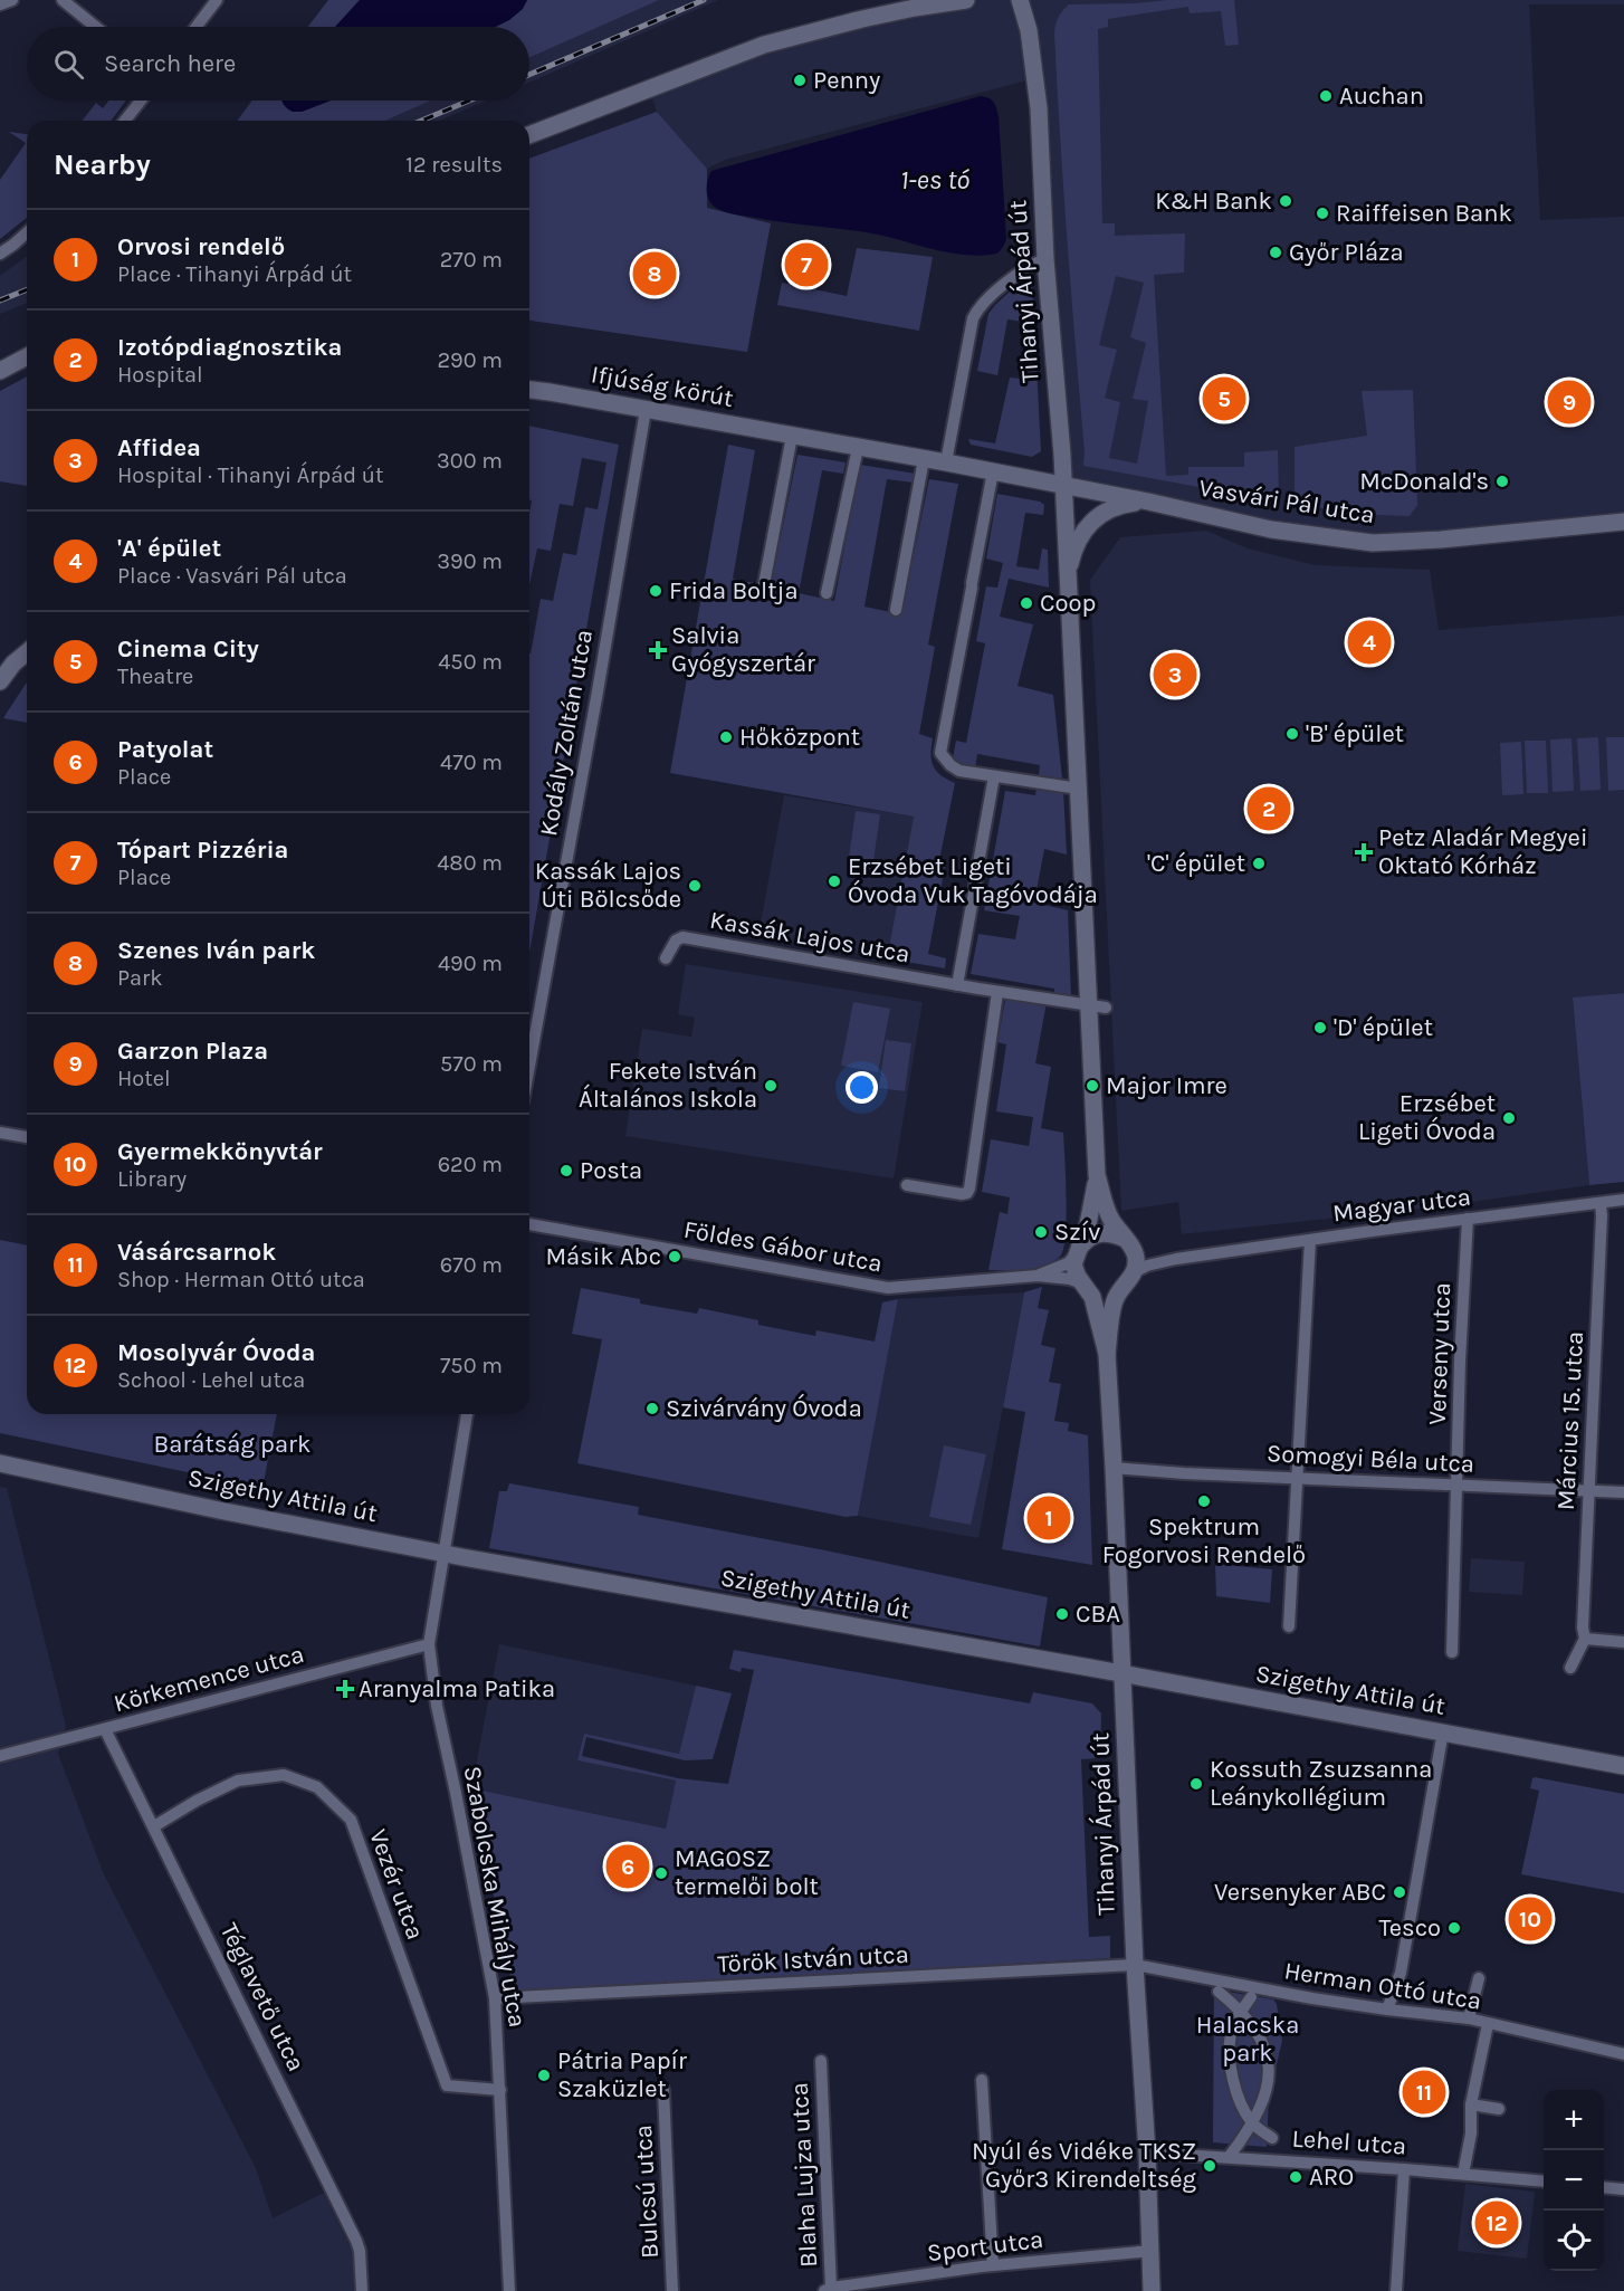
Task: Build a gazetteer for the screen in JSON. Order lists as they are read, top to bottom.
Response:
{
  "streets": {
    "street": [
      "Tihanyi Árpád út",
      "Ifjúság körút",
      "Vasvári Pál utca",
      "Kodály Zoltán utca",
      "Kassák Lajos utca",
      "Magyar utca",
      "Földes Gábor utca",
      "Verseny utca",
      "Március 15. utca",
      "Somogyi Béla utca",
      "Szigethy Attila út",
      "Körkemence utca",
      "Vezér utca",
      "Szabolcska Mihály utca",
      "Török István utca",
      "Herman Ottó utca",
      "Téglavető utca",
      "Lehel utca",
      "Blaha Lujza utca",
      "Bulcsú utca",
      "Sport utca"
    ]
  },
  "crossings": [
    ["Tihanyi Árpád út", "Ifjúság körút"],
    ["Tihanyi Árpád út", "Vasvári Pál utca"],
    ["Tihanyi Árpád út", "Magyar utca"],
    ["Tihanyi Árpád út", "Földes Gábor utca"],
    ["Tihanyi Árpád út", "Somogyi Béla utca"],
    ["Tihanyi Árpád út", "Szigethy Attila út"],
    ["Tihanyi Árpád út", "Török István utca"],
    ["Tihanyi Árpád út", "Herman Ottó utca"],
    ["Tihanyi Árpád út", "Lehel utca"],
    ["Tihanyi Árpád út", "Sport utca"],
    ["Ifjúság körút", "Vasvári Pál utca"],
    ["Ifjúság körút", "Kodály Zoltán utca"],
    ["Magyar utca", "Földes Gábor utca"],
    ["Magyar utca", "Verseny utca"],
    ["Magyar utca", "Március 15. utca"],
    ["Verseny utca", "Somogyi Béla utca"],
    ["Március 15. utca", "Somogyi Béla utca"],
    ["Szigethy Attila út", "Szabolcska Mihály utca"],
    ["Körkemence utca", "Szabolcska Mihály utca"],
    ["Körkemence utca", "Téglavető utca"],
    ["Vezér utca", "Szabolcska Mihály utca"],
    ["Vezér utca", "Téglavető utca"],
    ["Szabolcska Mihály utca", "Török István utca"],
    ["Török István utca", "Herman Ottó utca"],
    ["Blaha Lujza utca", "Sport utca"]
  ],
  "water": ["1-es tó"],
  "parks": ["Barátság park", "Halacska park"],
  "places": {
    "other": [
      "Penny",
      "Auchan",
      "K&H Bank",
      "Raiffeisen Bank",
      "Győr Pláza",
      "McDonald's",
      "Frida Boltja",
      "Coop",
      "'B' épület",
      "Hőközpont",
      "'C' épület",
      "Erzsébet Ligeti Óvoda Vuk Tagóvodája",
      "Kassák Lajos Úti Bölcsőde",
      "'D' épület",
      "Fekete István Általános Iskola",
      "Major Imre",
      "Erzsébet Ligeti Óvoda",
      "Posta",
      "Szív",
      "Másik Abc",
      "Szivárvány Óvoda",
      "Spektrum Fogorvosi Rendelő",
      "CBA",
      "Kossuth Zsuzsanna Leánykollégium",
      "MAGOSZ termelői bolt",
      "Versenyker ABC",
      "Tesco",
      "Pátria Papír Szaküzlet",
      "Nyúl és Vidéke TKSZ Győr3 Kirendeltség",
      "ARO"
    ],
    "health": ["Salvia Gyógyszertár", "Petz Aladár Megyei Oktató Kórház", "Aranyalma Patika"]
  },
  "page": {
    "search": "Search here",
    "heading": ["Nearby", "12 results"],
    "list": [
      {
        "mark": "1",
        "name": "Orvosi rendelő",
        "note": "Place · Tihanyi Árpád út",
        "value": "270 m"
      },
      {
        "mark": "2",
        "name": "Izotópdiagnosztika",
        "note": "Hospital",
        "value": "290 m"
      },
      {
        "mark": "3",
        "name": "Affidea",
        "note": "Hospital · Tihanyi Árpád út",
        "value": "300 m"
      },
      {
        "mark": "4",
        "name": "'A' épület",
        "note": "Place · Vasvári Pál utca",
        "value": "390 m"
      },
      {
        "mark": "5",
        "name": "Cinema City",
        "note": "Theatre",
        "value": "450 m"
      },
      {
        "mark": "6",
        "name": "Patyolat",
        "note": "Place",
        "value": "470 m"
      },
      {
        "mark": "7",
        "name": "Tópart Pizzéria",
        "note": "Place",
        "value": "480 m"
      },
      {
        "mark": "8",
        "name": "Szenes Iván park",
        "note": "Park",
        "value": "490 m"
      },
      {
        "mark": "9",
        "name": "Garzon Plaza",
        "note": "Hotel",
        "value": "570 m"
      },
      {
        "mark": "10",
        "name": "Gyermekkönyvtár",
        "note": "Library",
        "value": "620 m"
      },
      {
        "mark": "11",
        "name": "Vásárcsarnok",
        "note": "Shop · Herman Ottó utca",
        "value": "670 m"
      },
      {
        "mark": "12",
        "name": "Mosolyvár Óvoda",
        "note": "School · Lehel utca",
        "value": "750 m"
      }
    ],
    "pins": [
      "7",
      "8",
      "5",
      "9",
      "4",
      "3",
      "2",
      "1",
      "6",
      "10",
      "11",
      "12"
    ],
    "map_buttons": ["+", "−"]
  }
}
